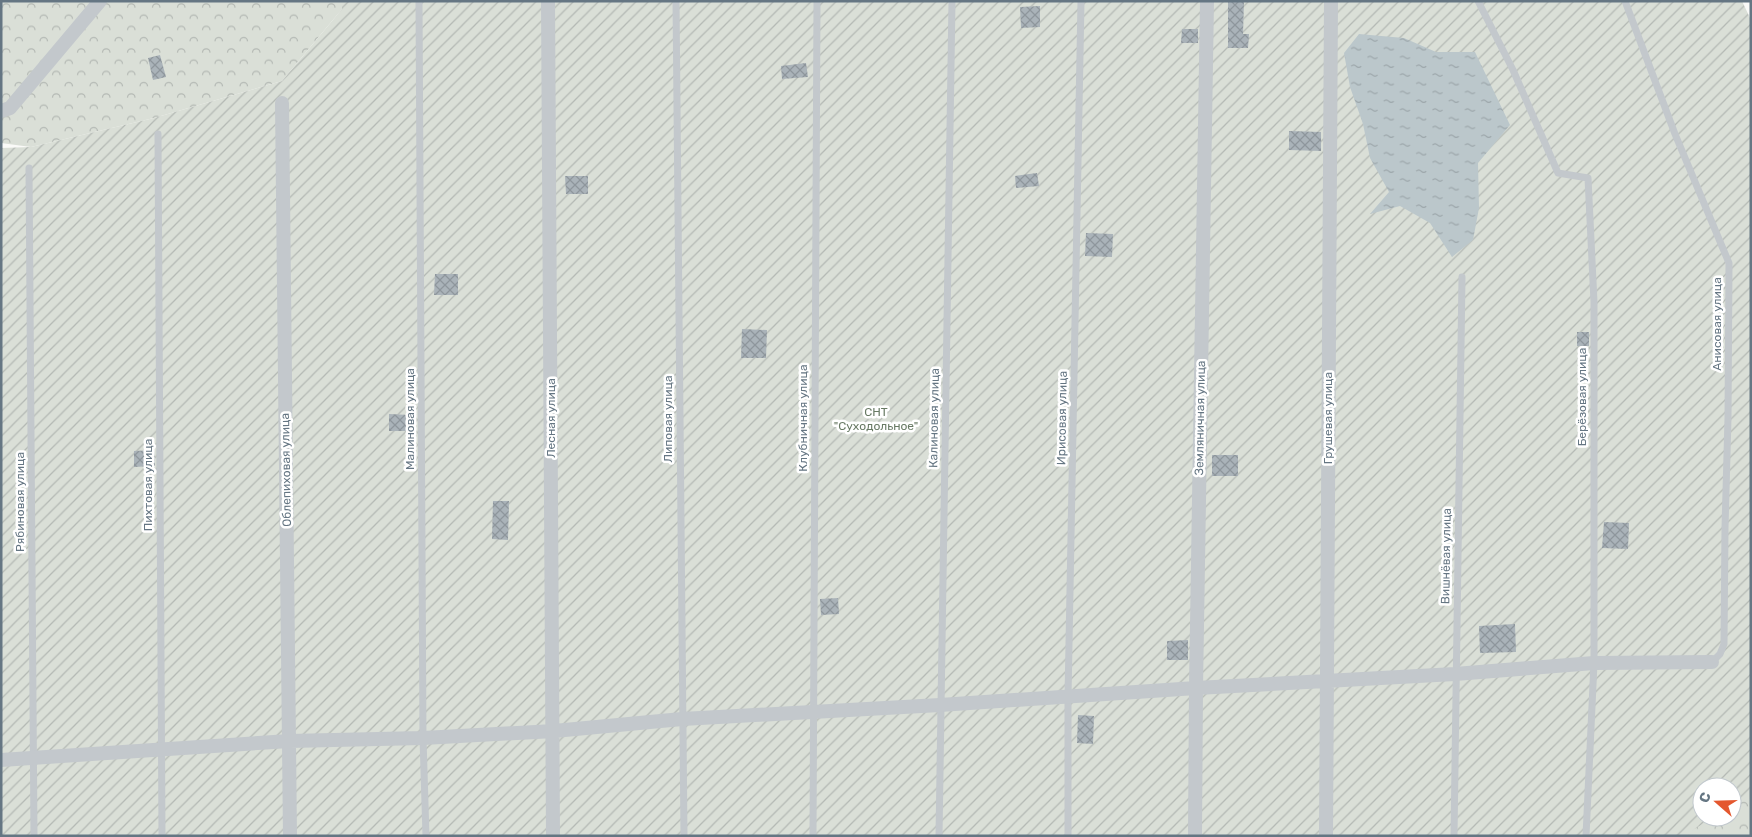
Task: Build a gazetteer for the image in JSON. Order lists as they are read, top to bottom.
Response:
{
  "streets": {
    "street": [
      "Лесная улица",
      "Земляничная улица",
      "Грушевая улица",
      "Облепиховая улица"
    ],
    "lane": [
      "Анисовая улица",
      "Берёзовая улица",
      "Клубничная улица",
      "Калиновая улица",
      "Ирисовая улица",
      "Малиновая улица",
      "Липовая улица",
      "Пихтовая улица",
      "Рябиновая улица",
      "Вишнёвая улица"
    ]
  },
  "parks": ["СНТ \"Суходольное\""],
  "north": "left"
}
